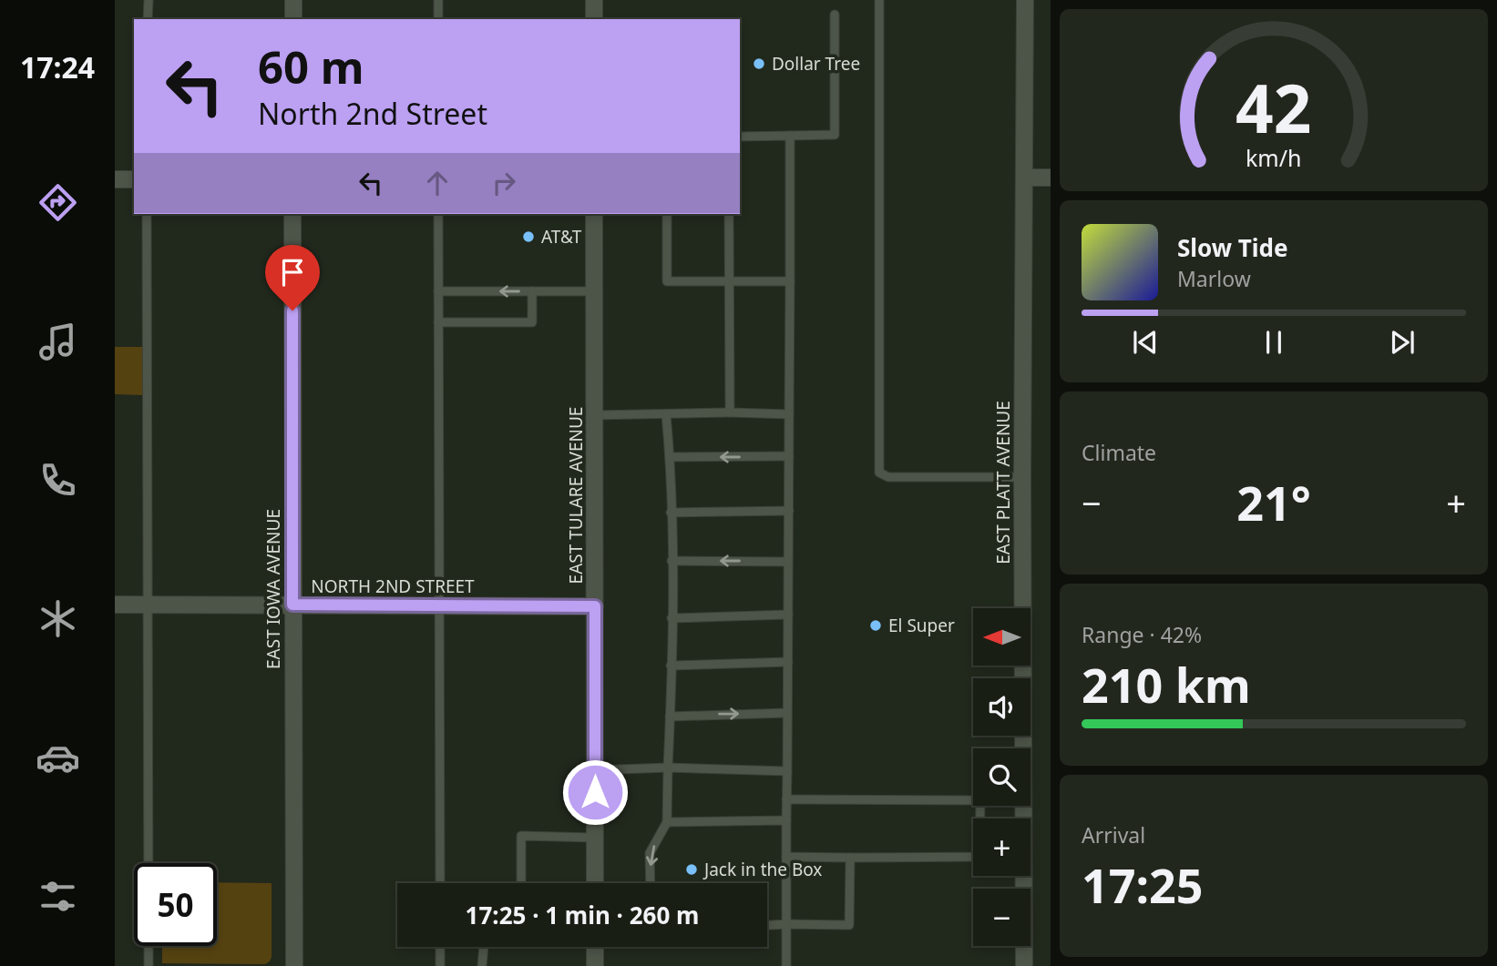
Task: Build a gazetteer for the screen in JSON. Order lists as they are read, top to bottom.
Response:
{
  "streets": {
    "street": [
      "EAST PLATT AVENUE",
      "EAST TULARE AVENUE",
      "NORTH 2ND STREET",
      "EAST IOWA AVENUE"
    ]
  },
  "crossings": [
    ["EAST TULARE AVENUE", "NORTH 2ND STREET"],
    ["NORTH 2ND STREET", "EAST IOWA AVENUE"]
  ],
  "places": [
    "Dollar Tree",
    "AT&T",
    "El Super",
    "Jack in the Box"
  ],
  "north": "left",
  "page": {
    "tabs": "17:24",
    "turn": ["60 m", "North 2nd Street"],
    "song": ["Slow Tide", "Marlow"],
    "tile": [
      "Climate",
      ["Range · 42%", "210 km"],
      ["Arrival", "17:25"]
    ],
    "heat": ["−", "21°", "+"],
    "map_buttons": ["+", "−"],
    "limit": "50",
    "trip": "17:25 · 1 min · 260 m",
    "gauge": ["42", "km/h"]
  }
}
